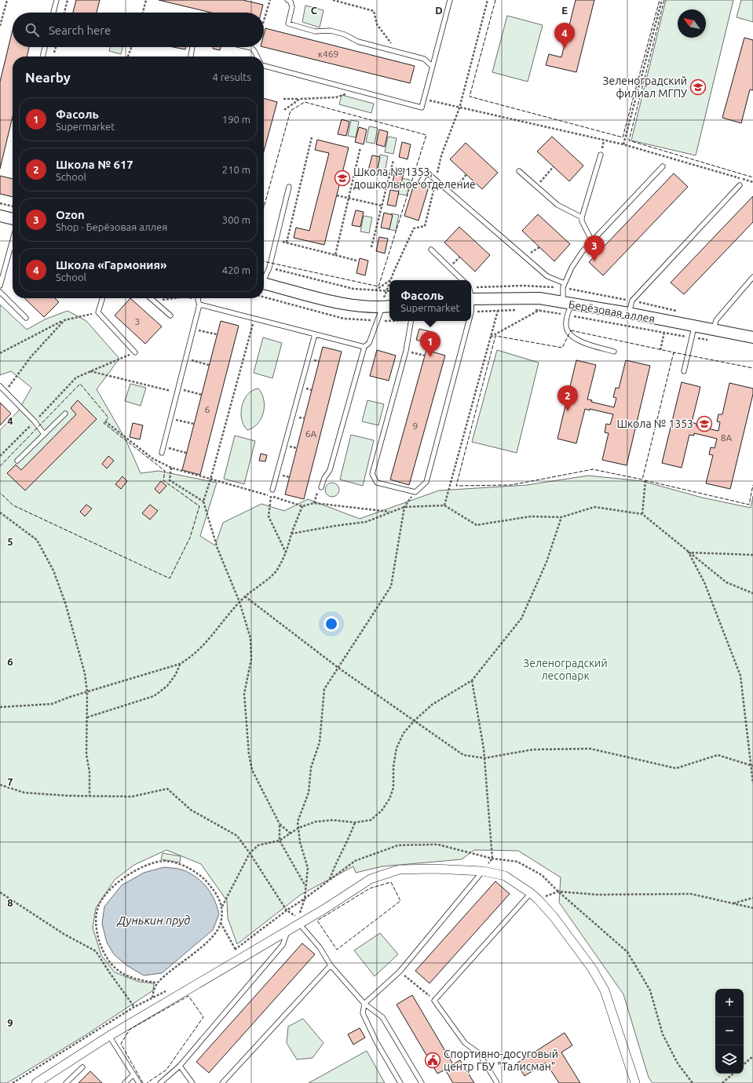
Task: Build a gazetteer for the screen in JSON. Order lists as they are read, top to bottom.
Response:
{
  "streets": {
    "street": ["Берёзовая аллея"]
  },
  "water": ["Дунькин пруд"],
  "parks": ["Зеленоградский лесопарк"],
  "places": {
    "school or university": ["Зеленоградский филиал МГПУ", "Школа № 1353, дошкольное отделение", "Школа № 1353"],
    "public building": ["Спортивно-досуговый центр ГБУ \"Талисман\""]
  },
  "house_numbers": [
    "к469",
    "3",
    "6",
    "9",
    "6А",
    "8А"
  ],
  "north": "top left",
  "page": {
    "search": "Search here",
    "pins": [
      "4",
      "3",
      "1",
      "2"
    ],
    "heading": ["Nearby", "4 results"],
    "list": [
      {
        "mark": "1",
        "name": "Фасоль",
        "note": "Supermarket",
        "value": "190 m"
      },
      {
        "mark": "2",
        "name": "Школа № 617",
        "note": "School",
        "value": "210 m"
      },
      {
        "mark": "3",
        "name": "Ozon",
        "note": "Shop · Берёзовая аллея",
        "value": "300 m"
      },
      {
        "mark": "4",
        "name": "Школа «Гармония»",
        "note": "School",
        "value": "420 m"
      }
    ],
    "popup": ["Фасоль", "Supermarket"],
    "map_buttons": ["+", "−"]
  },
  "grid": {
    "columns": ["C", "D", "E"],
    "rows": [
      "4",
      "5",
      "6",
      "7",
      "8",
      "9"
    ]
  }
}
